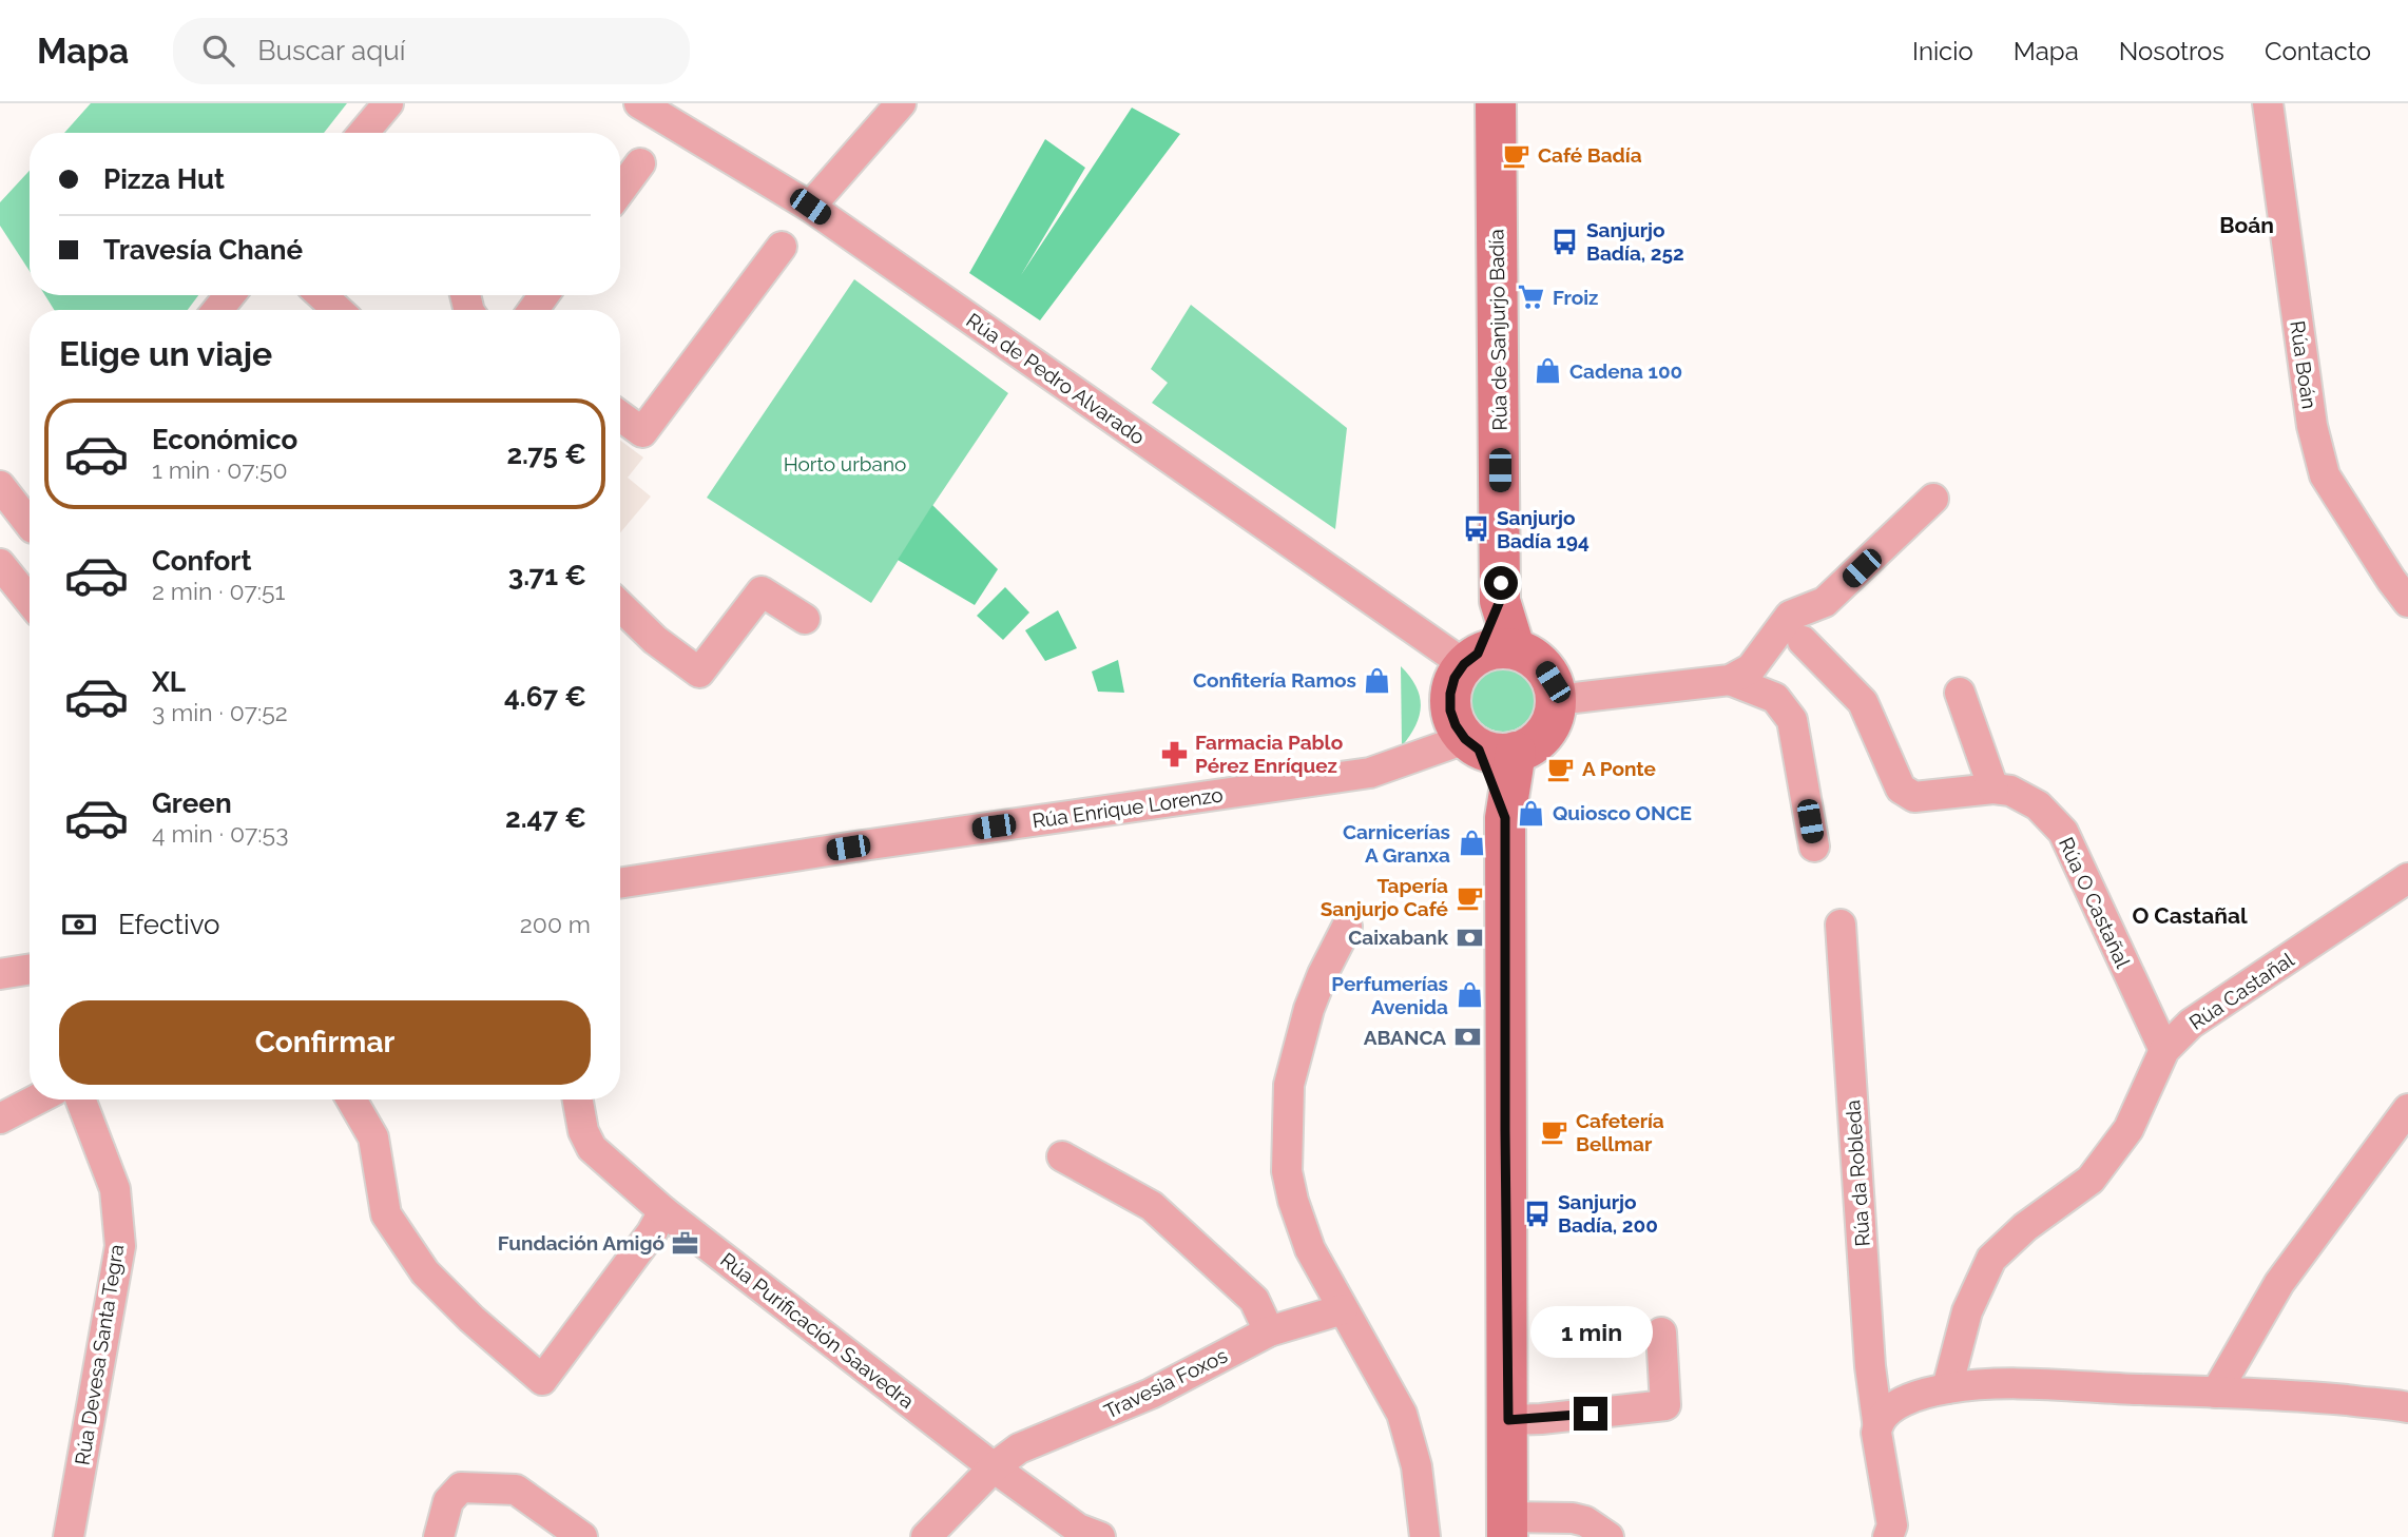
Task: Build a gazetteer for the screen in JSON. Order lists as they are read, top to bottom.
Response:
{
  "streets": {
    "main road": ["Rúa de Sanjurjo Badía"],
    "street": [
      "Rúa Boán",
      "Rúa de Pedro Alvarado",
      "Rúa Enrique Lorenzo",
      "Rúa O Castañal",
      "Rúa Castañal",
      "Rúa da Robleda",
      "Rúa Purificación Saavedra",
      "Rúa Devesa Santa Tegra",
      "Travesia Foxos"
    ]
  },
  "crossings": [
    ["Rúa de Sanjurjo Badía", "Rúa de Pedro Alvarado"],
    ["Rúa de Sanjurjo Badía", "Rúa Enrique Lorenzo"],
    ["Rúa de Pedro Alvarado", "Rúa Enrique Lorenzo"],
    ["Rúa O Castañal", "Rúa Castañal"],
    ["Rúa Purificación Saavedra", "Travesia Foxos"]
  ],
  "districts": ["Boán", "O Castañal"],
  "parks": ["Horto urbano"],
  "places": {
    "cafe": [
      "Café Badía",
      "A Ponte",
      "Tapería Sanjurjo Café",
      "Cafetería Bellmar"
    ],
    "bus stop": ["Sanjurjo Badía, 252", "Sanjurjo Badía 194", "Sanjurjo Badía, 200"],
    "supermarket": ["Froiz"],
    "shop": [
      "Cadena 100",
      "Confitería Ramos",
      "Quiosco ONCE",
      "Carnicerías A Granxa",
      "Perfumerías Avenida"
    ],
    "pharmacy": ["Farmacia Pablo Pérez Enríquez"],
    "bank": ["Caixabank", "ABANCA"],
    "office": ["Fundación Amigó"]
  },
  "page": {
    "header": "Mapa",
    "search": "Buscar aquí",
    "nav": [
      "Inicio",
      "Mapa",
      "Nosotros",
      "Contacto"
    ],
    "banner": ["Pizza Hut", "Travesía Chané"],
    "heading": "Elige un viaje",
    "list": [
      {
        "name": "Económico",
        "note": "1 min · 07:50",
        "value": "2.75 €"
      },
      {
        "name": "Confort",
        "note": "2 min · 07:51",
        "value": "3.71 €"
      },
      {
        "name": "XL",
        "note": "3 min · 07:52",
        "value": "4.67 €"
      },
      {
        "name": "Green",
        "note": "4 min · 07:53",
        "value": "2.47 €"
      }
    ],
    "pay": ["Efectivo", "200 m"],
    "buttons": "Confirmar",
    "bubble": "1 min"
  }
}
